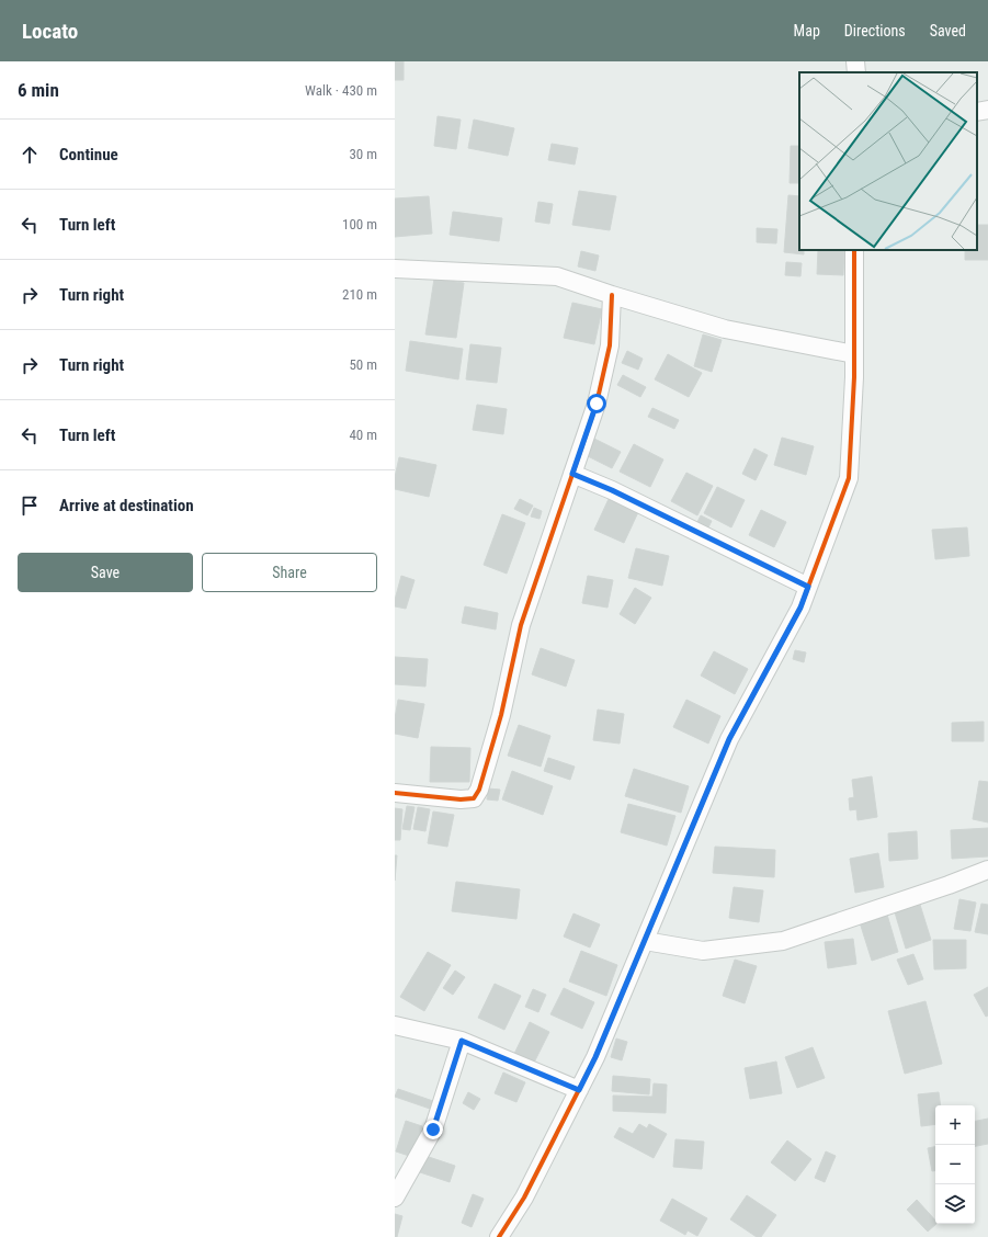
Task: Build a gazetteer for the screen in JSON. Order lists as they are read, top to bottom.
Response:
{
  "page": {
    "header": "Locato",
    "nav": ["Map", "Directions", "Saved"],
    "heading": ["6 min", "Walk · 430 m"],
    "list": [
      ["Continue", "30 m"],
      ["Turn left", "100 m"],
      ["Turn right", "210 m"],
      ["Turn right", "50 m"],
      ["Turn left", "40 m"],
      "Arrive at destination"
    ],
    "buttons": ["Save", "Share"],
    "map_buttons": ["+", "−"]
  }
}
